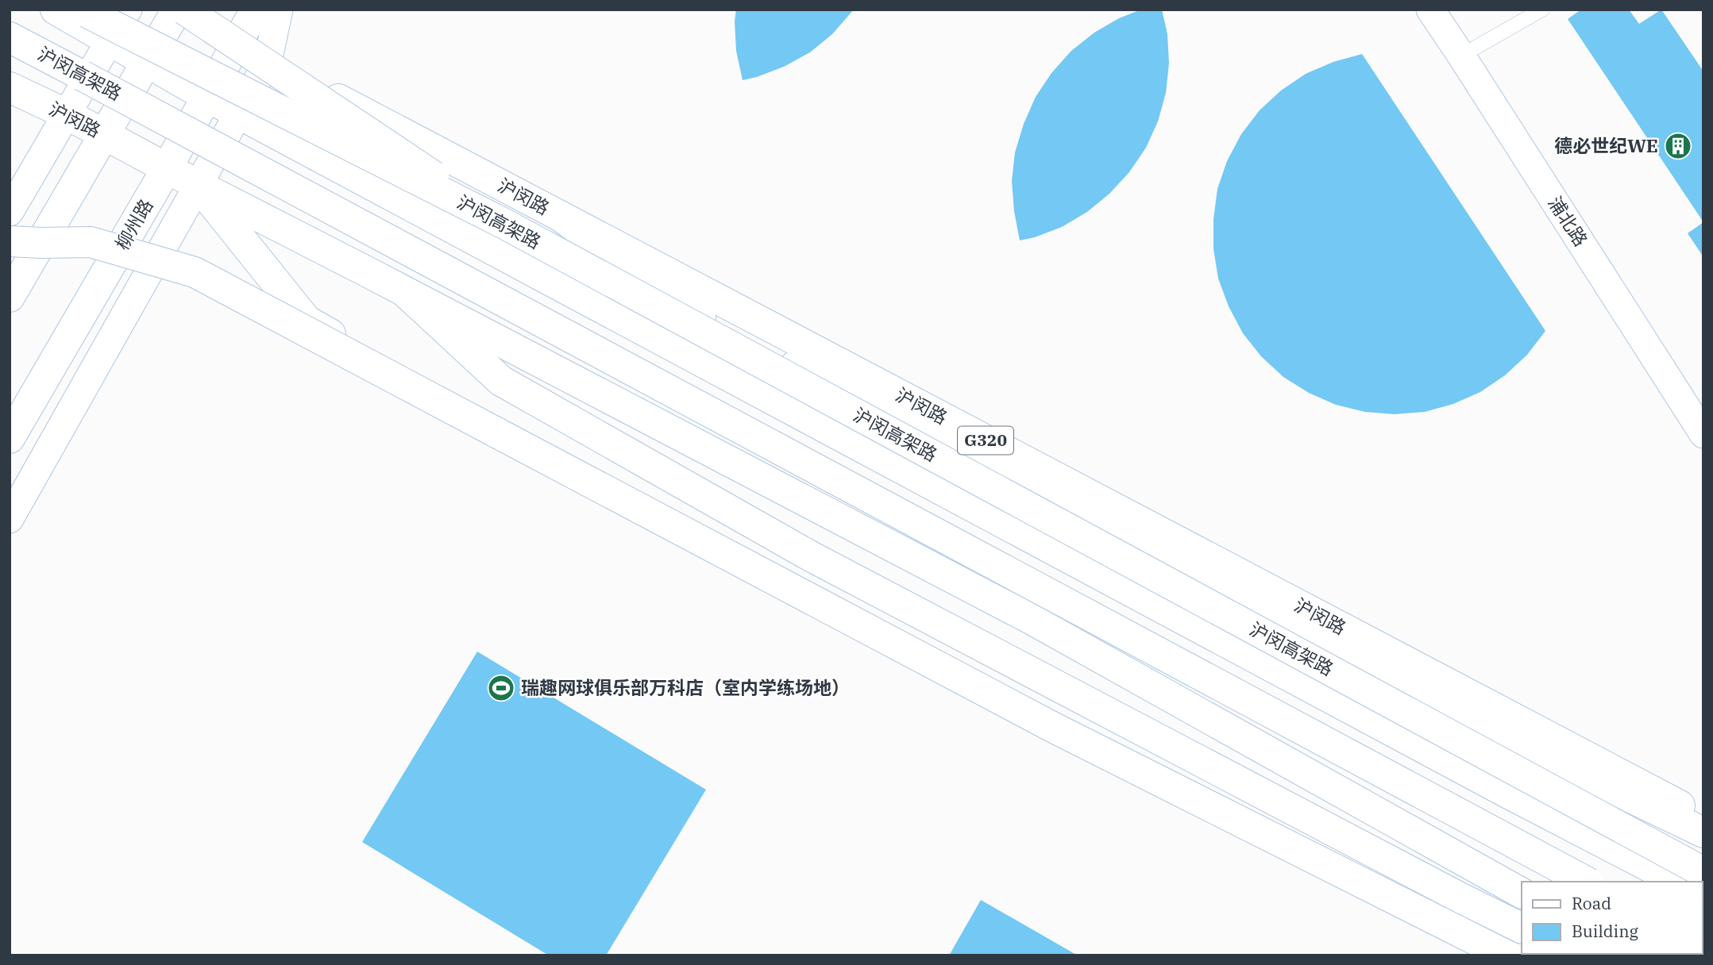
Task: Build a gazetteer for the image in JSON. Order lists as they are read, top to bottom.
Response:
{
  "streets": {
    "main road": [
      "沪闵高架路",
      "沪闵路",
      "柳州路",
      "G320"
    ],
    "street": ["浦北路"]
  },
  "crossings": [
    ["沪闵路", "柳州路"]
  ],
  "places": {
    "building": ["德必世纪WE"],
    "sports": ["瑞趣网球俱乐部万科店（室内学练场地）"]
  },
  "legend": ["Road", "Building"]
}
